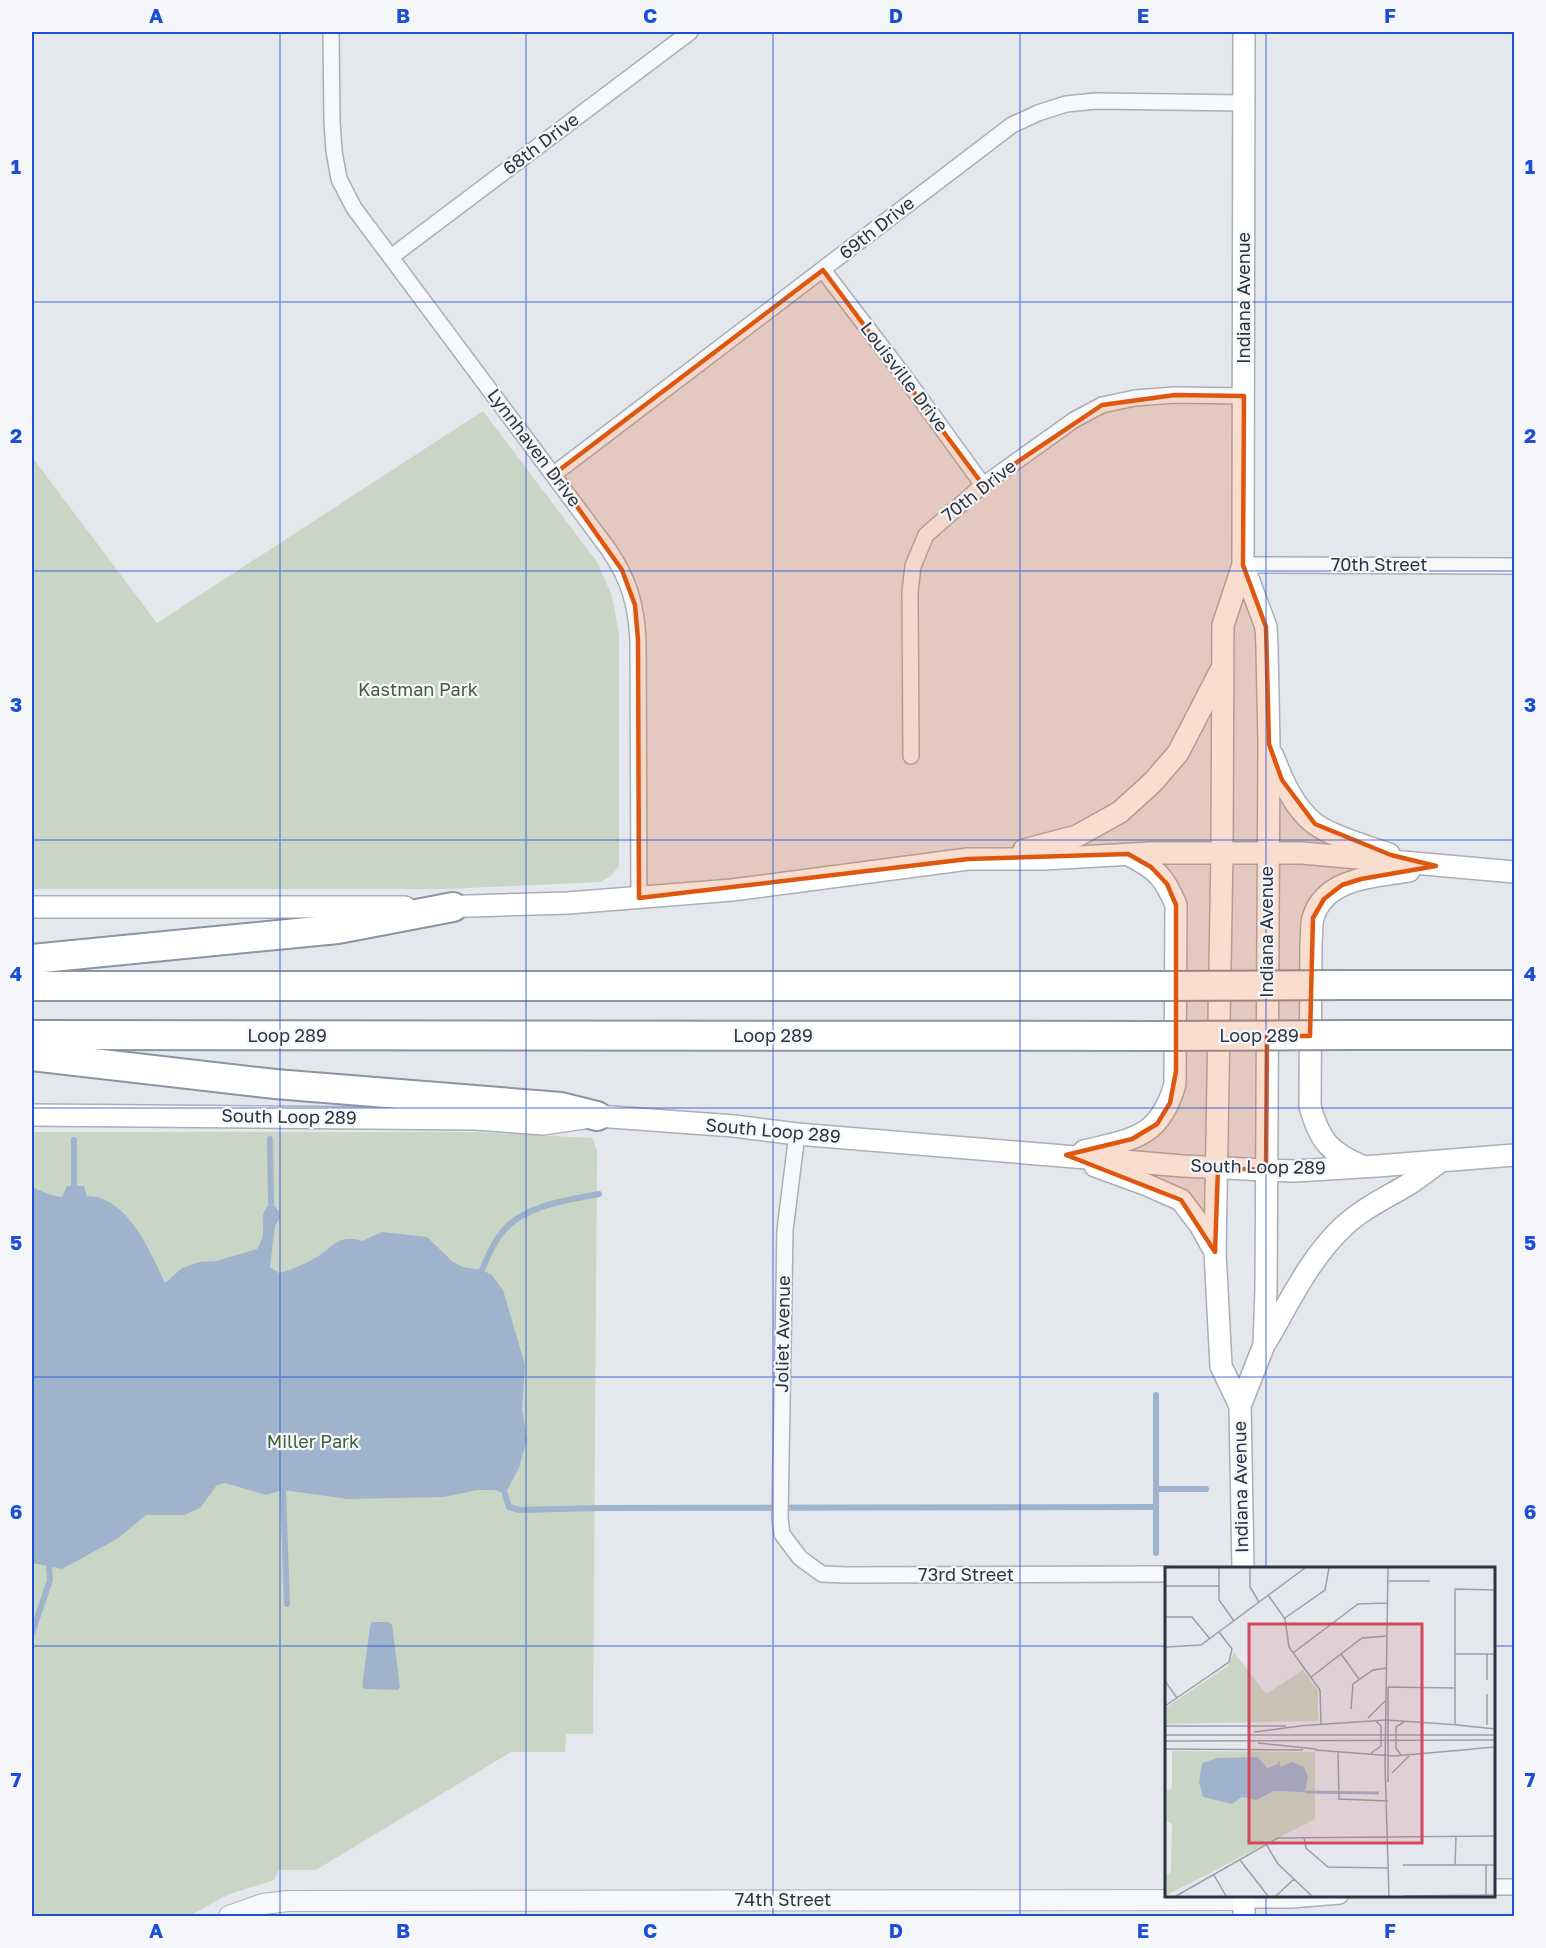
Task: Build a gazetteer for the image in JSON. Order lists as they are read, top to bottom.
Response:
{
  "streets": {
    "highway": ["Loop 289"],
    "main road": ["Indiana Avenue", "South Loop 289"],
    "street": [
      "68th Drive",
      "69th Drive",
      "Louisville Drive",
      "Lynnhaven Drive",
      "70th Drive",
      "70th Street",
      "Joliet Avenue",
      "73rd Street",
      "74th Street"
    ]
  },
  "crossings": [
    ["68th Drive", "Lynnhaven Drive"],
    ["69th Drive", "Indiana Avenue"],
    ["69th Drive", "Louisville Drive"],
    ["69th Drive", "Lynnhaven Drive"],
    ["Indiana Avenue", "70th Drive"],
    ["Indiana Avenue", "70th Street"],
    ["Indiana Avenue", "South Loop 289"],
    ["Louisville Drive", "70th Drive"],
    ["South Loop 289", "Joliet Avenue"],
    ["Joliet Avenue", "73rd Street"]
  ],
  "parks": ["Kastman Park", "Miller Park"],
  "grid": {
    "columns": [
      "A",
      "B",
      "C",
      "D",
      "E",
      "F"
    ],
    "rows": [
      "1",
      "2",
      "3",
      "4",
      "5",
      "6",
      "7"
    ]
  }
}
